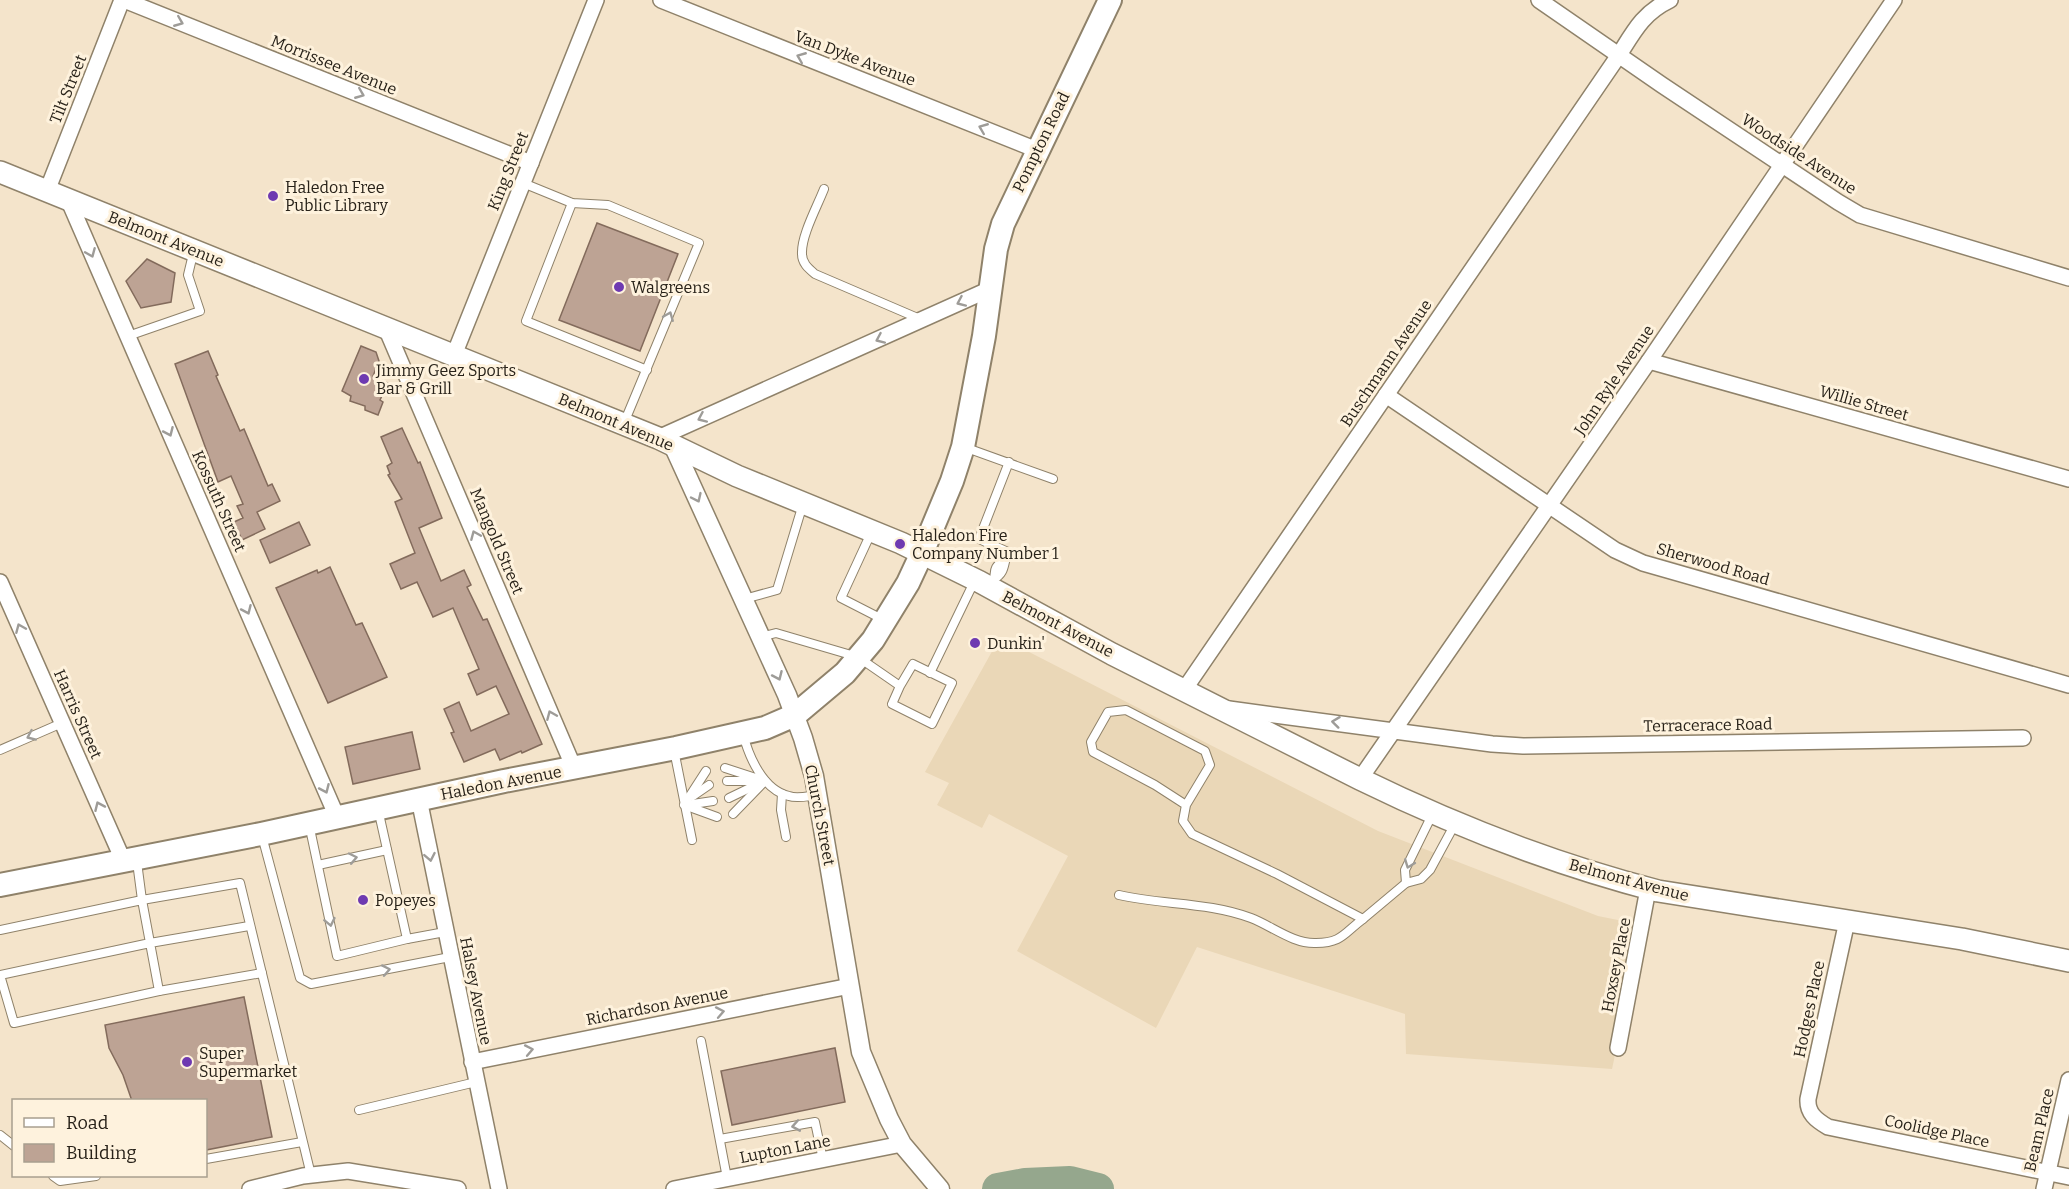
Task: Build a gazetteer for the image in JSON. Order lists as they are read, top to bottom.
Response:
{
  "streets": {
    "main road": ["Pompton Road", "Belmont Avenue", "Haledon Avenue"],
    "street": [
      "Van Dyke Avenue",
      "Morrissee Avenue",
      "Tilt Street",
      "Woodside Avenue",
      "King Street",
      "Buschmann Avenue",
      "John Ryle Avenue",
      "Willie Street",
      "Kossuth Street",
      "Mangold Street",
      "Sherwood Road",
      "Harris Street",
      "Terracerace Road",
      "Church Street",
      "Hoxsey Place",
      "Halsey Avenue",
      "Richardson Avenue",
      "Hodges Place",
      "Beam Place",
      "Coolidge Place",
      "Lupton Lane"
    ]
  },
  "crossings": [
    ["Van Dyke Avenue", "Pompton Road"],
    ["Morrissee Avenue", "Tilt Street"],
    ["Morrissee Avenue", "King Street"],
    ["Tilt Street", "Belmont Avenue"],
    ["Pompton Road", "Haledon Avenue"],
    ["Woodside Avenue", "Buschmann Avenue"],
    ["Woodside Avenue", "John Ryle Avenue"],
    ["King Street", "Belmont Avenue"],
    ["Belmont Avenue", "Buschmann Avenue"],
    ["Belmont Avenue", "John Ryle Avenue"],
    ["Belmont Avenue", "Kossuth Street"],
    ["Belmont Avenue", "Mangold Street"],
    ["Belmont Avenue", "Terracerace Road"],
    ["Belmont Avenue", "Haledon Avenue"],
    ["Belmont Avenue", "Church Street"],
    ["Belmont Avenue", "Hoxsey Place"],
    ["Belmont Avenue", "Hodges Place"],
    ["Buschmann Avenue", "Sherwood Road"],
    ["John Ryle Avenue", "Willie Street"],
    ["John Ryle Avenue", "Sherwood Road"],
    ["John Ryle Avenue", "Terracerace Road"],
    ["Kossuth Street", "Haledon Avenue"],
    ["Mangold Street", "Haledon Avenue"],
    ["Harris Street", "Haledon Avenue"],
    ["Haledon Avenue", "Church Street"],
    ["Haledon Avenue", "Halsey Avenue"],
    ["Church Street", "Richardson Avenue"],
    ["Church Street", "Lupton Lane"],
    ["Halsey Avenue", "Richardson Avenue"],
    ["Hodges Place", "Coolidge Place"],
    ["Beam Place", "Coolidge Place"]
  ],
  "one_way": [
    "Van Dyke Avenue",
    "Morrissee Avenue",
    "Kossuth Street",
    "Mangold Street",
    "Harris Street",
    "Richardson Avenue"
  ],
  "places": [
    "Haledon Free Public Library",
    "Walgreens",
    "Jimmy Geez Sports Bar & Grill",
    "Haledon Fire Company Number 1",
    "Dunkin'",
    "Popeyes",
    "Super Supermarket"
  ],
  "legend": ["Road", "Building"]
}
